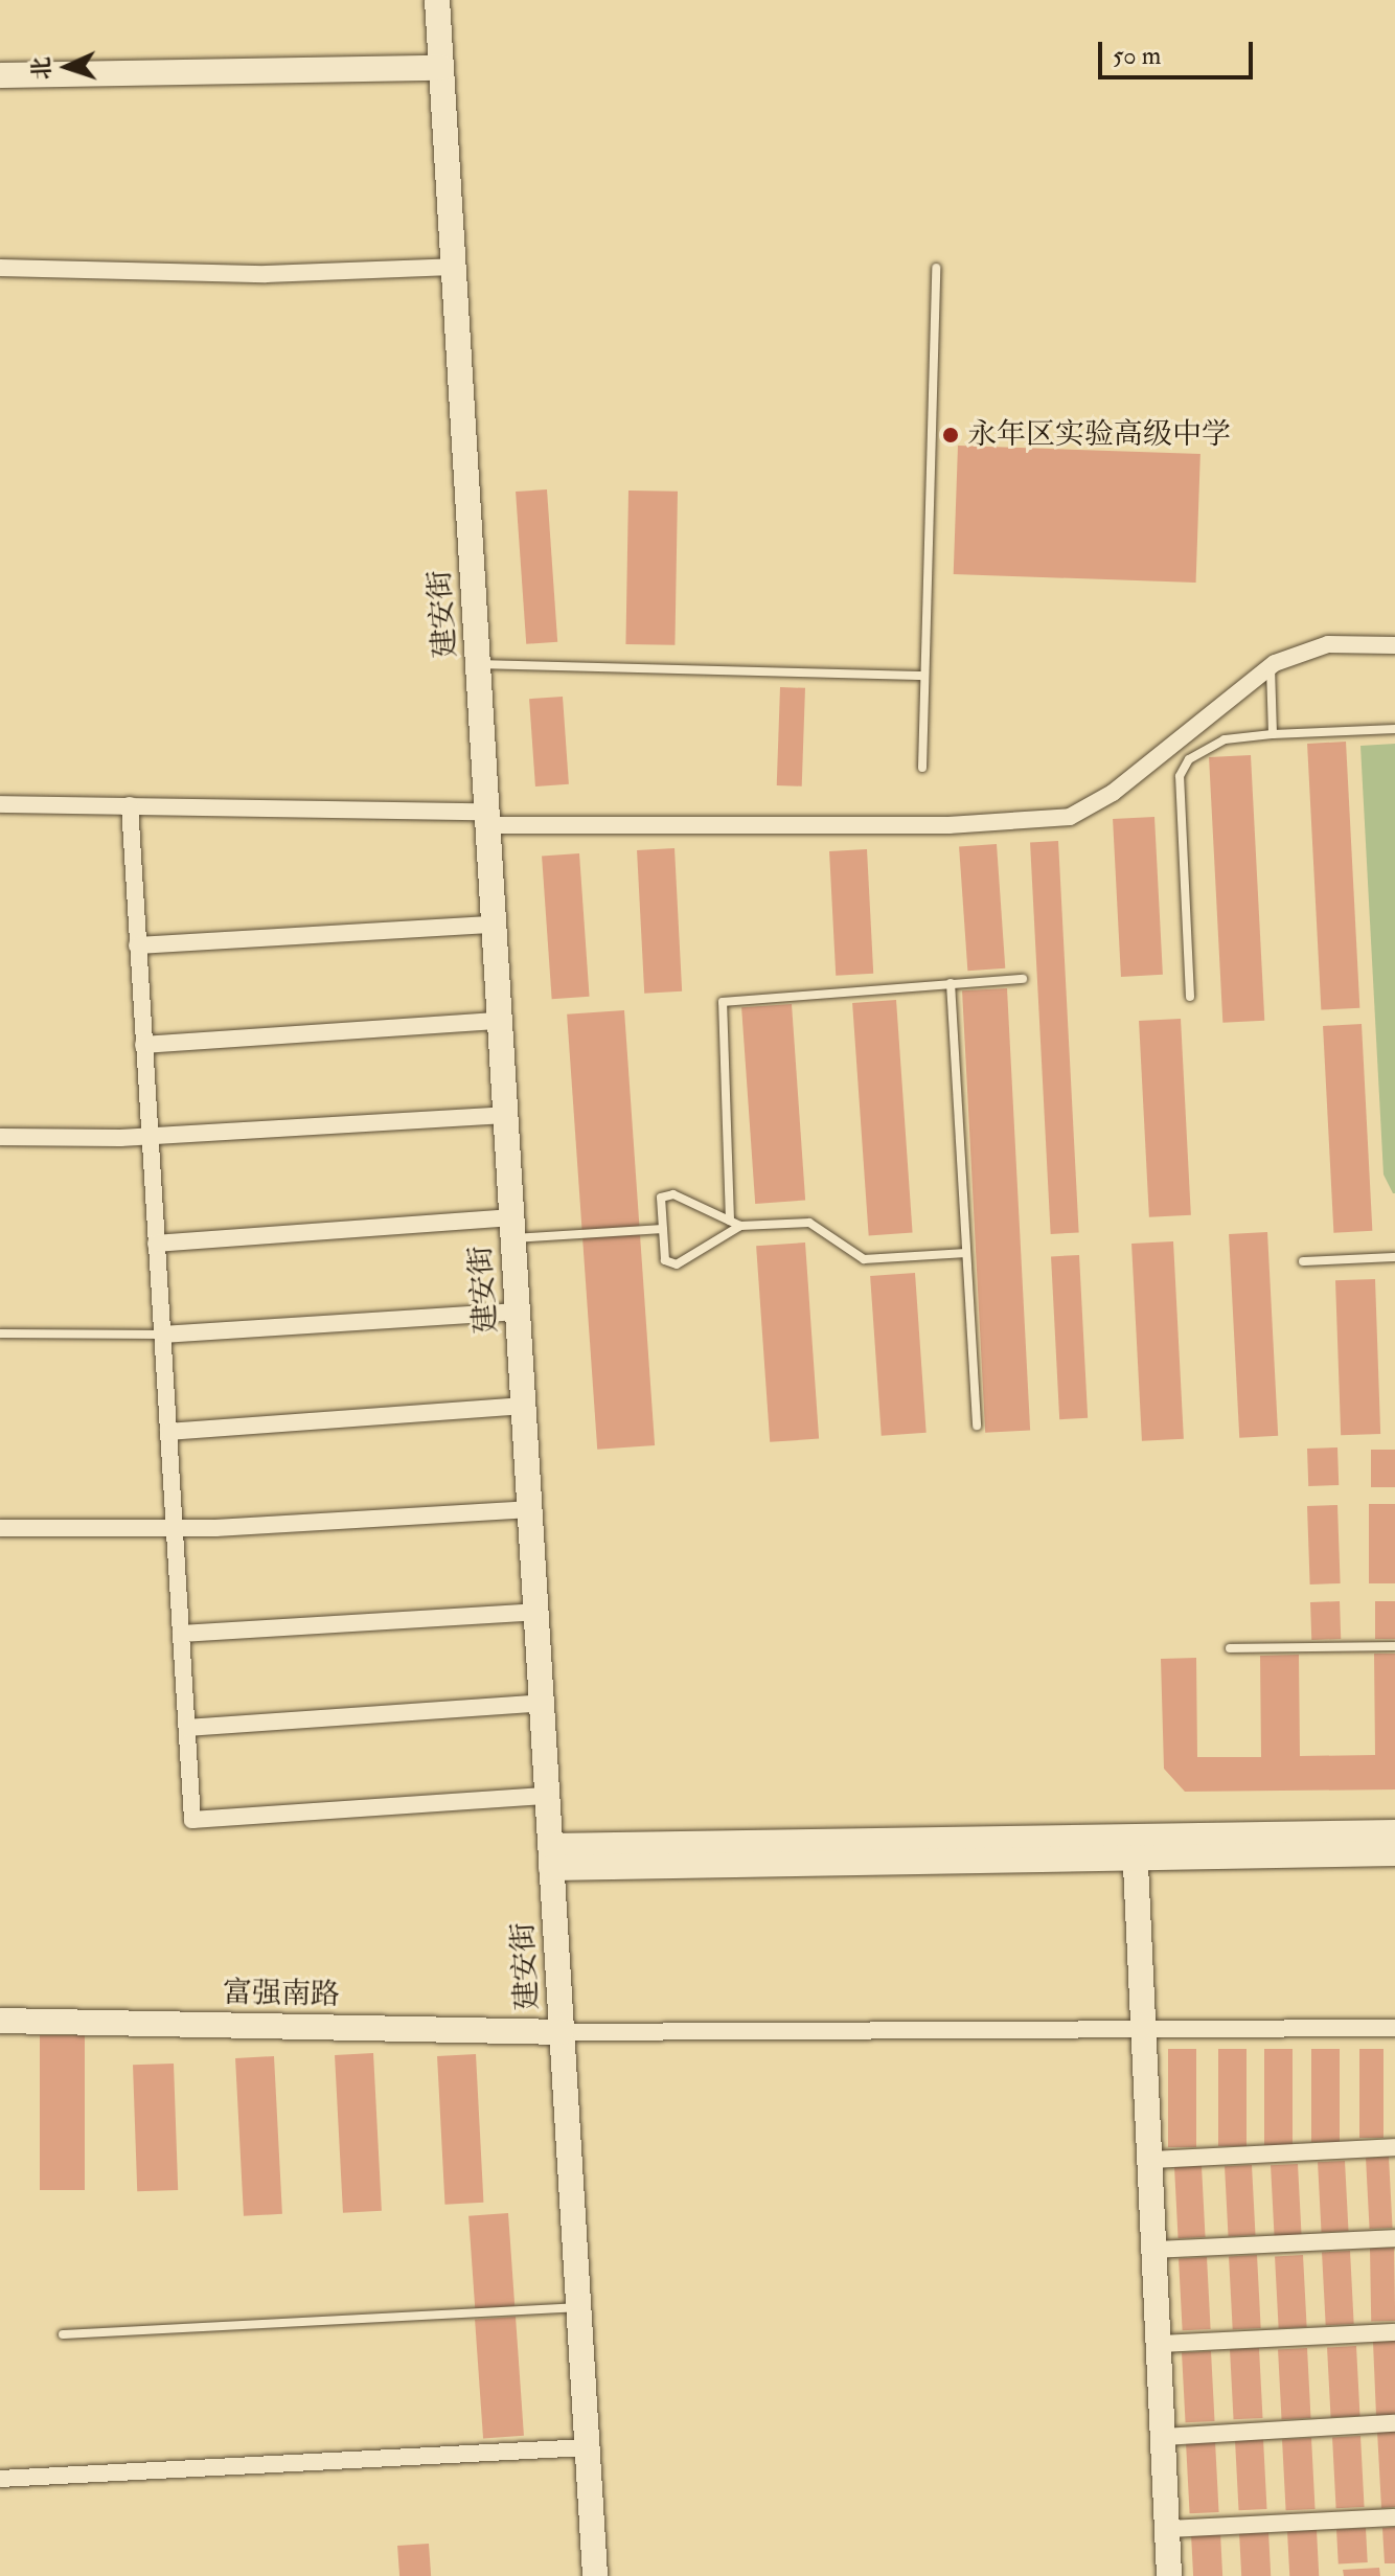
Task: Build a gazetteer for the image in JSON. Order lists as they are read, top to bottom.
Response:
{
  "streets": {
    "street": ["建安街", "富强南路"]
  },
  "crossings": [
    ["建安街", "富强南路"]
  ],
  "places": ["永年区实验高级中学"],
  "scale_bar": "50 m",
  "north": "left"
}
